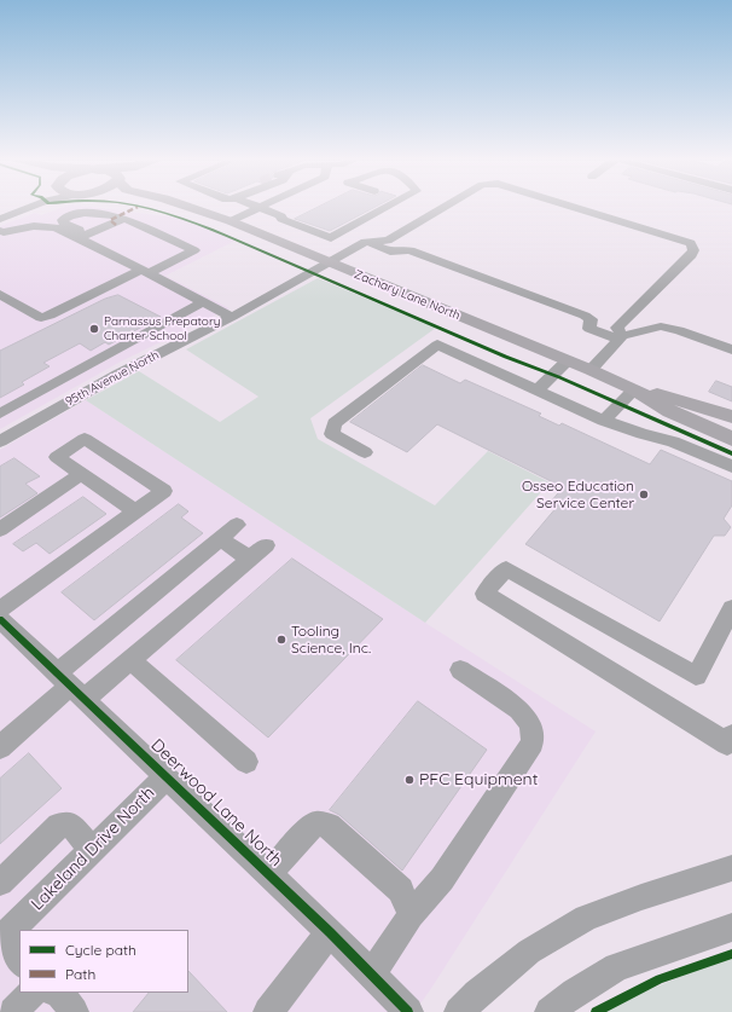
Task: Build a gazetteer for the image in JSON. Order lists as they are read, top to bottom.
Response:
{
  "streets": {
    "main road": ["Zachary Lane North"],
    "street": ["95th Avenue North", "Deerwood Lane North", "Lakeland Drive North"]
  },
  "crossings": [
    ["Zachary Lane North", "95th Avenue North"],
    ["Deerwood Lane North", "Lakeland Drive North"]
  ],
  "places": [
    "Parnassus Prepatory Charter School",
    "Osseo Education Service Center",
    "Tooling Science, Inc.",
    "PFC Equipment"
  ],
  "legend": ["Cycle path", "Path"]
}
